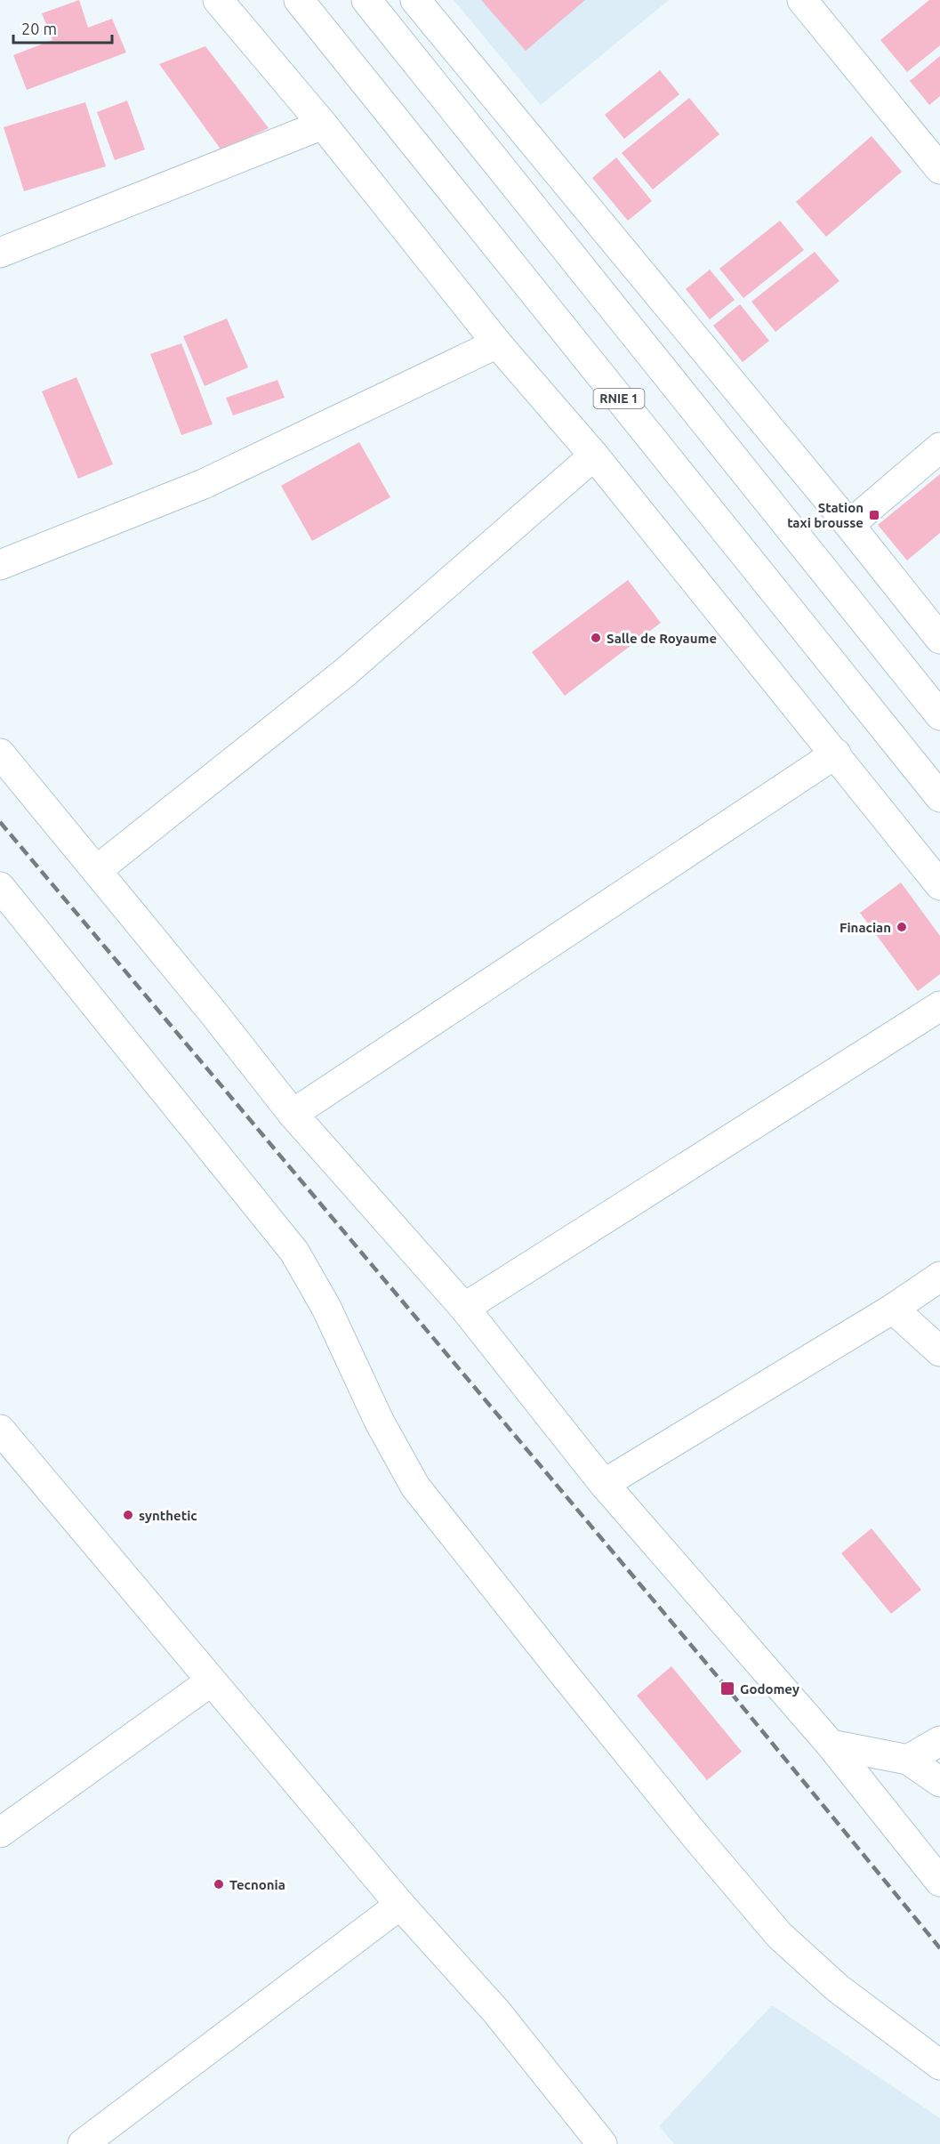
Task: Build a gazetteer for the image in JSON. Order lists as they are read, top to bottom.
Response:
{
  "streets": {
    "main road": ["RNIE 1"]
  },
  "places": {
    "transit": ["Station taxi brousse", "Godomey"],
    "other": [
      "Salle de Royaume",
      "Finacian",
      "synthetic",
      "Tecnonia"
    ]
  },
  "scale_bar": "20 m"
}
